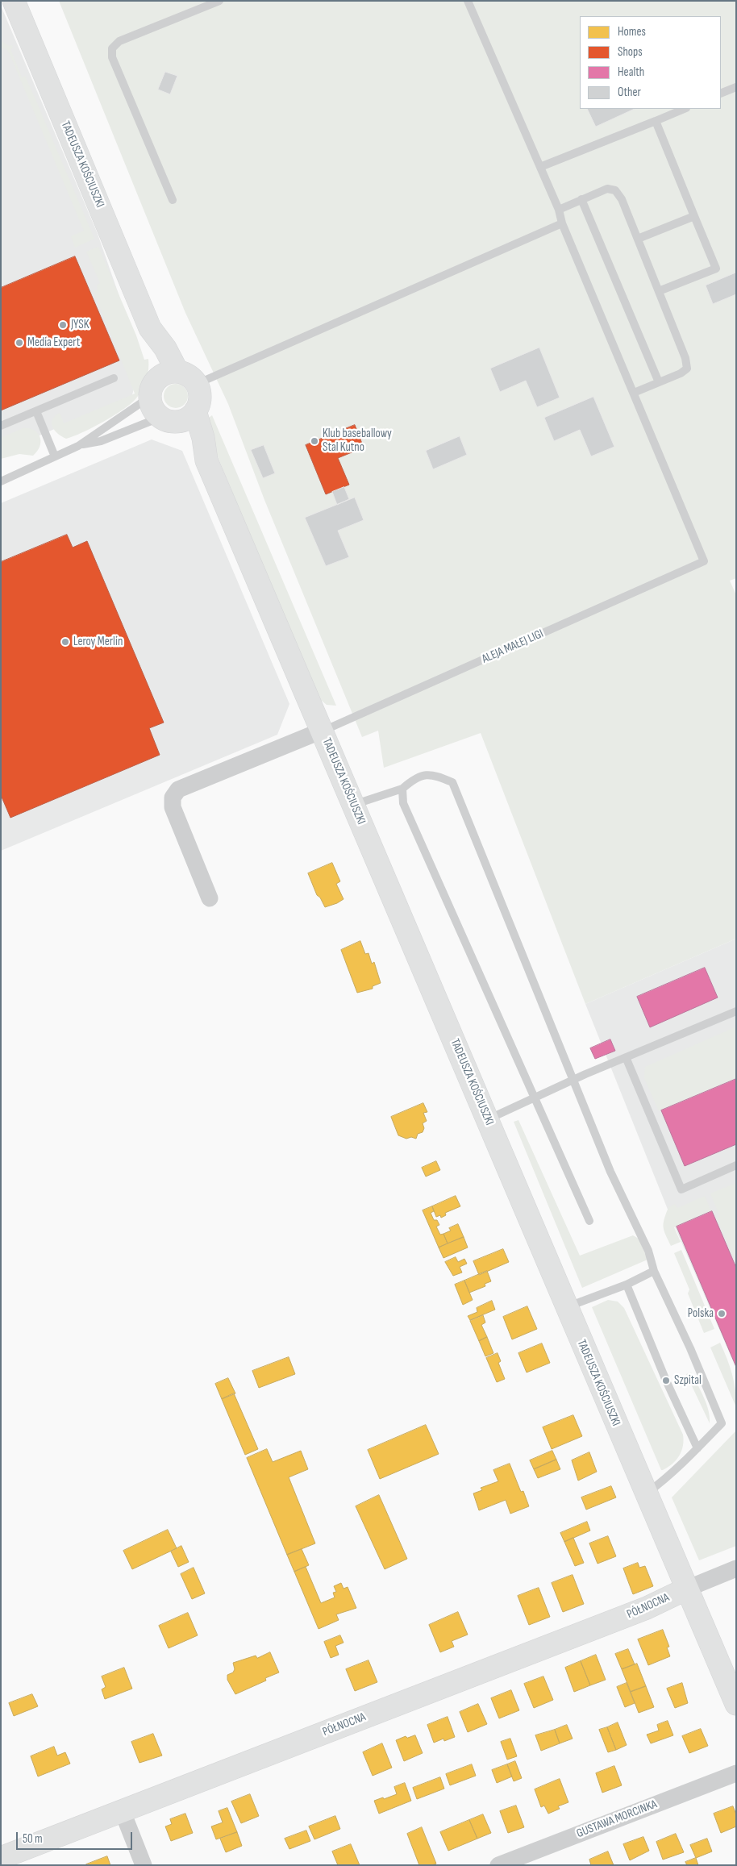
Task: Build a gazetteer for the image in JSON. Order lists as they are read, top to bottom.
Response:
{
  "streets": {
    "street": ["TADEUSZA KOŚCIUSZKI", "PÓŁNOCNA", "GUSTAWA MORCINKA"],
    "lane": ["ALEJA MAŁEJ LIGI"]
  },
  "crossings": [
    ["TADEUSZA KOŚCIUSZKI", "ALEJA MAŁEJ LIGI"],
    ["TADEUSZA KOŚCIUSZKI", "PÓŁNOCNA"]
  ],
  "places": [
    "JYSK",
    "Media Expert",
    "Klub baseballowy Stal Kutno",
    "Leroy Merlin",
    "Polska",
    "Szpital"
  ],
  "legend": [
    "Homes",
    "Shops",
    "Health",
    "Other"
  ],
  "scale_bar": "50 m"
}
